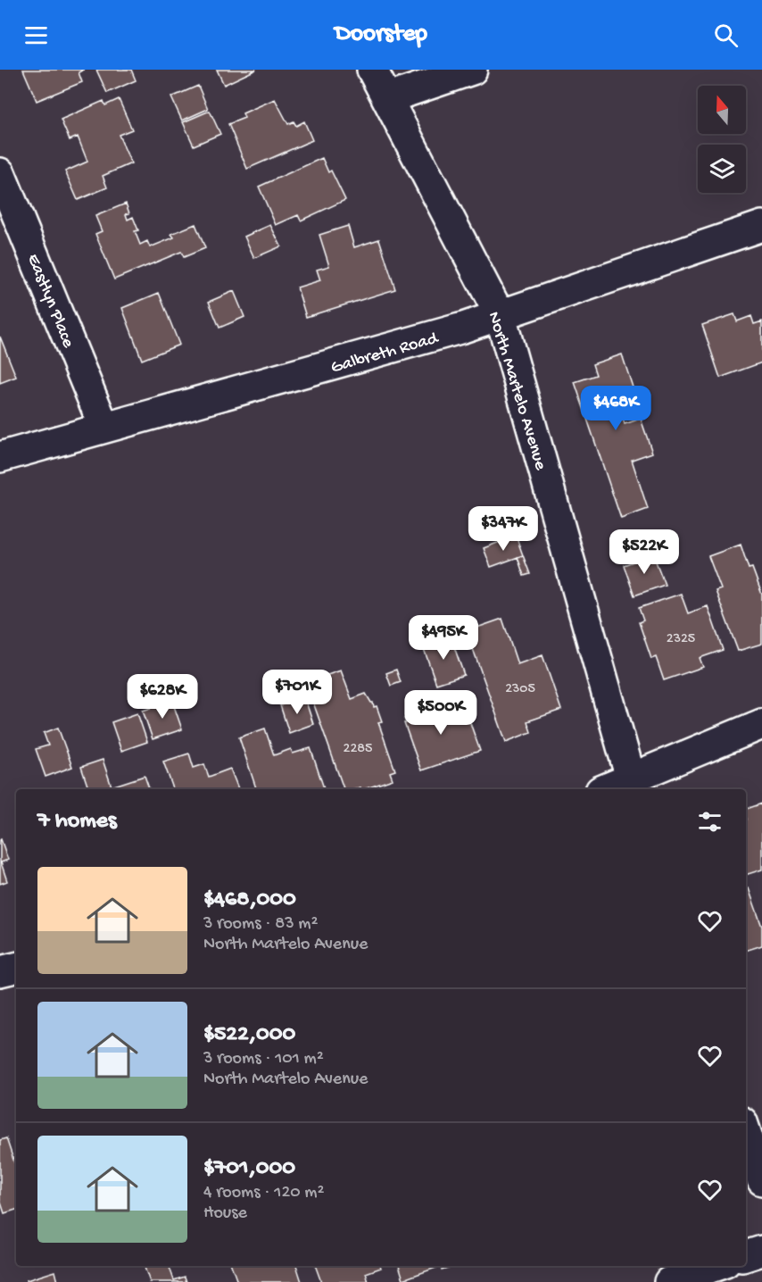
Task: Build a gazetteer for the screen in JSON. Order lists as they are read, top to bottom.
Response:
{
  "streets": {
    "street": ["Eastlyn Place", "Galbreth Road", "North Martelo Avenue"]
  },
  "crossings": [
    ["Eastlyn Place", "Galbreth Road"],
    ["Galbreth Road", "North Martelo Avenue"]
  ],
  "house_numbers": ["2325", "2305", "2285"],
  "north": "top",
  "page": {
    "header": "Doorstep",
    "price": [
      "$468K",
      "$347K",
      "$522K",
      "$495K",
      "$701K",
      "$628K",
      "$500K"
    ],
    "heading": "7 homes",
    "list": [
      {
        "name": "$468,000",
        "note": "3 rooms · 83 m² · North Martelo Avenue"
      },
      {
        "name": "$522,000",
        "note": "3 rooms · 101 m² · North Martelo Avenue"
      },
      {
        "name": "$701,000",
        "note": "4 rooms · 120 m² · House"
      }
    ]
  }
}
